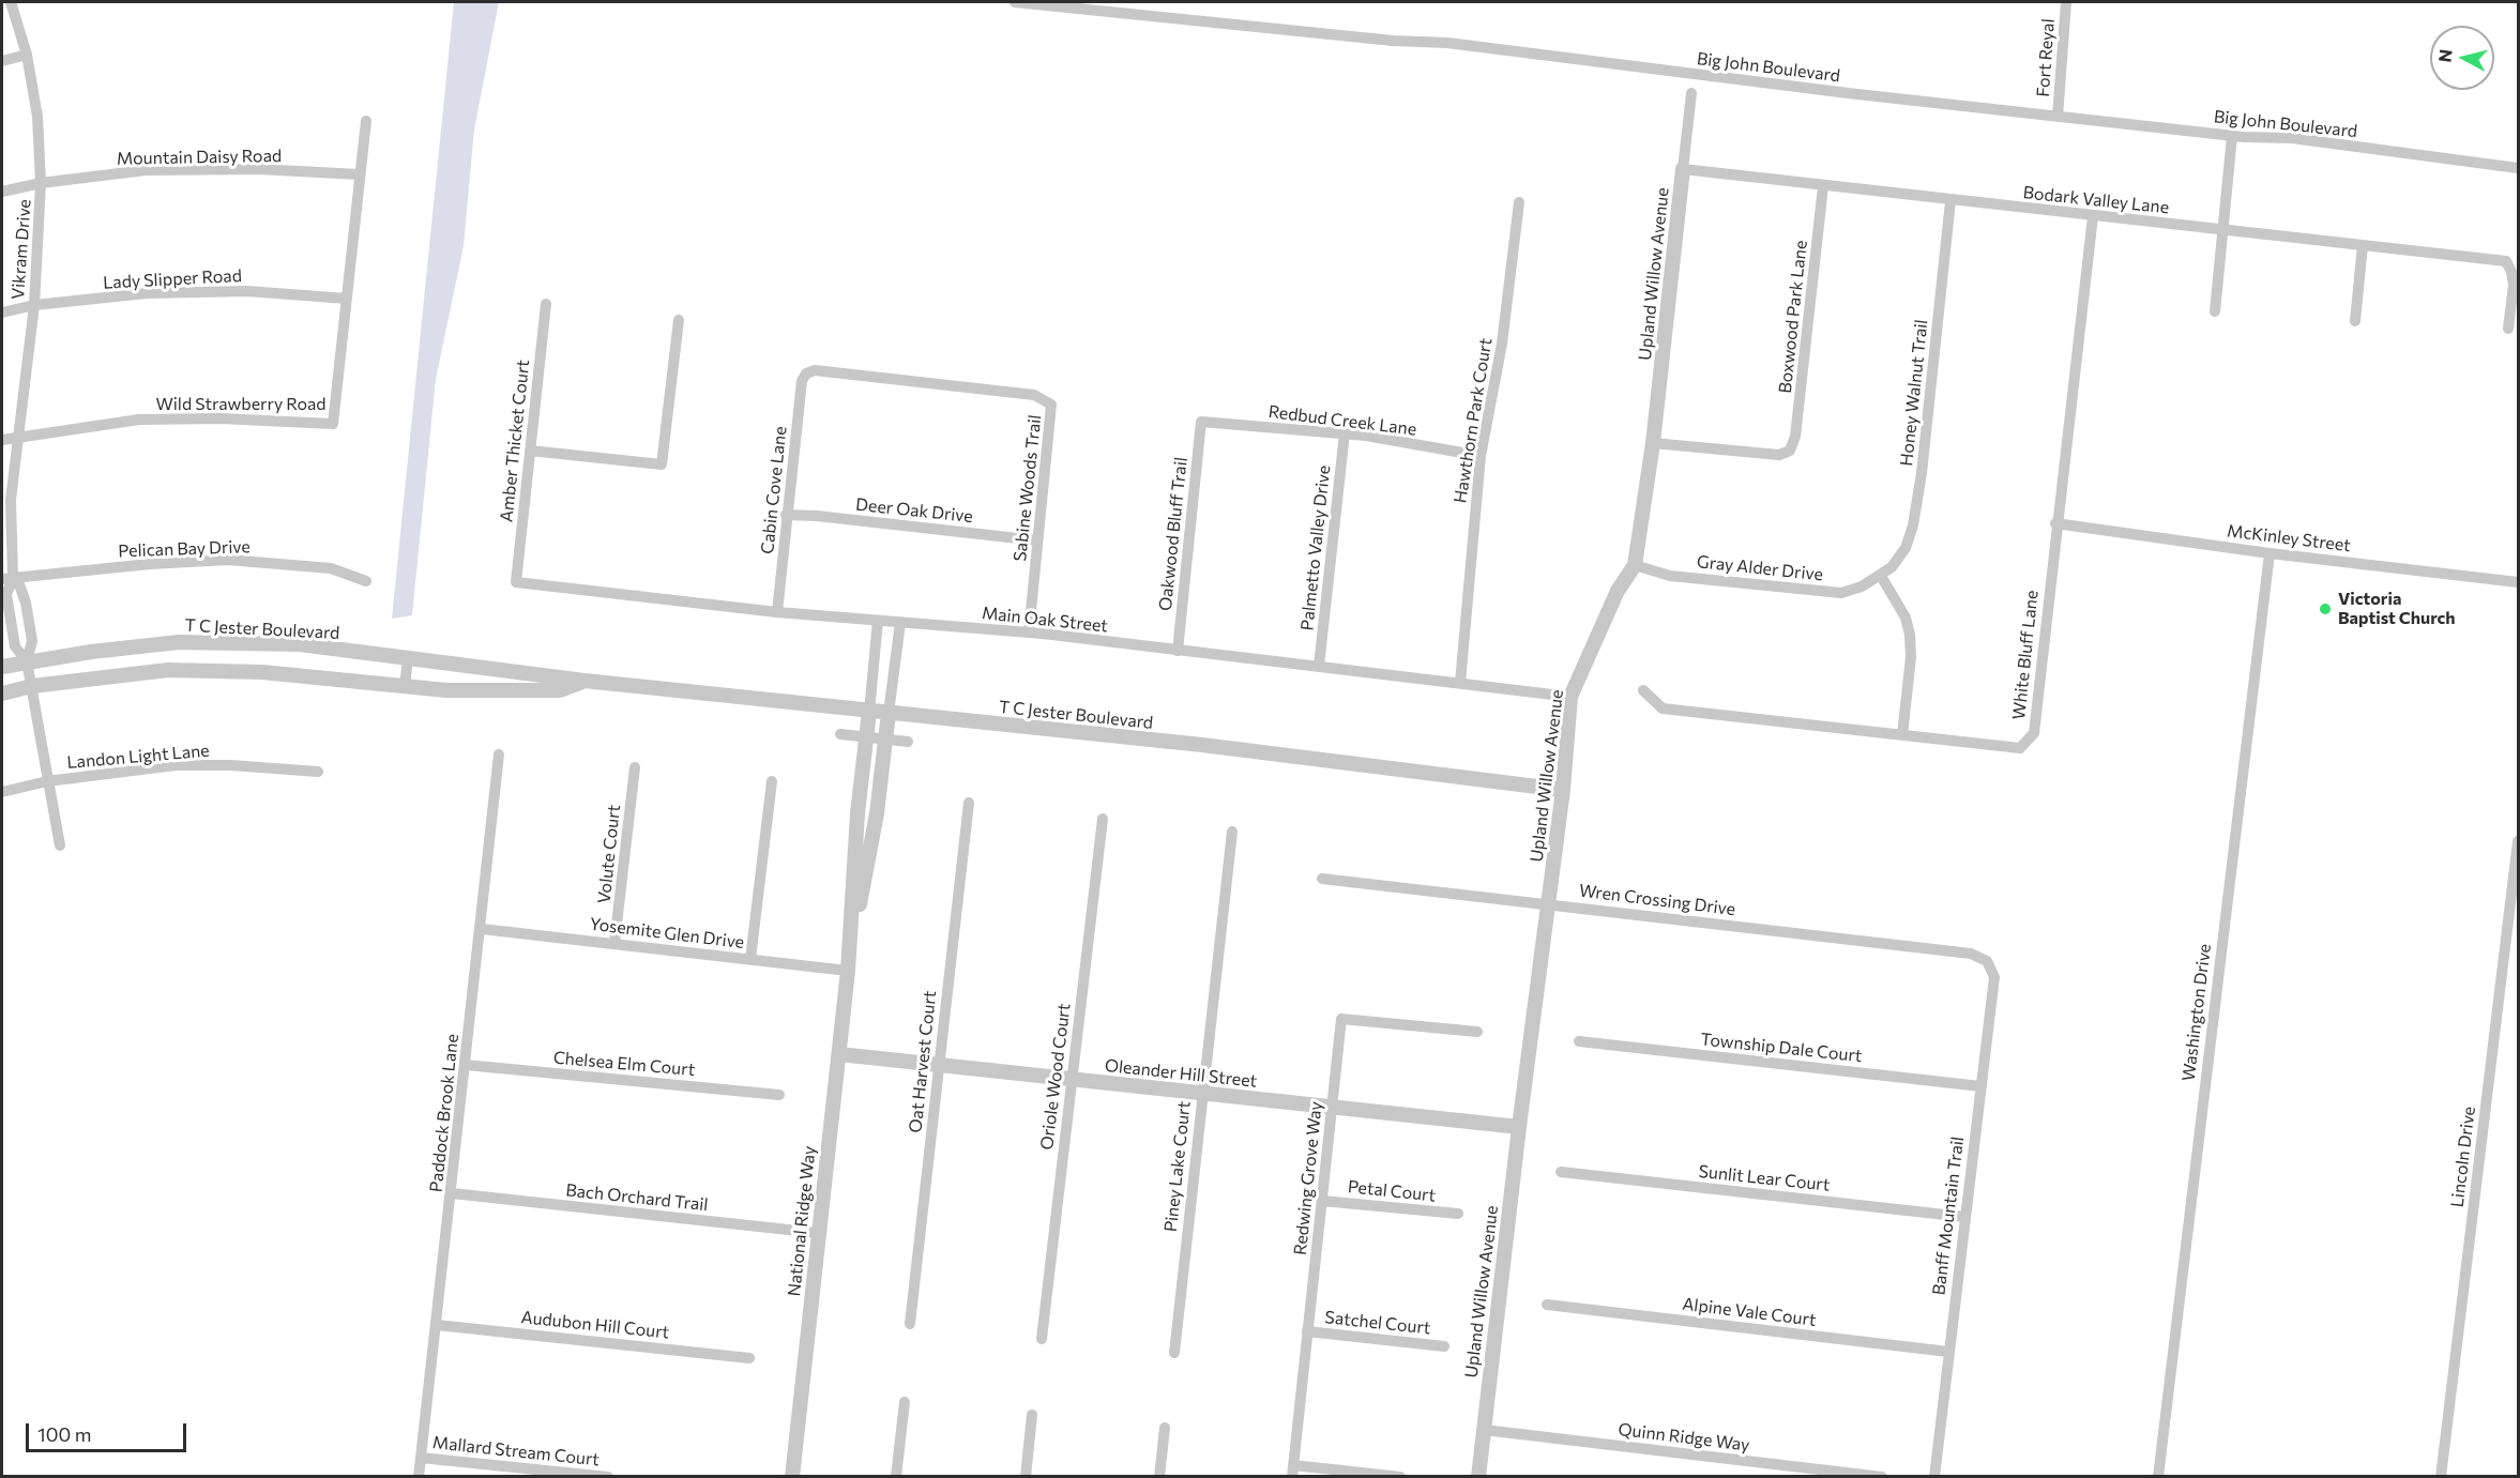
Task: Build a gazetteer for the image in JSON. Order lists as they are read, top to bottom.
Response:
{
  "streets": {
    "street": [
      "Fort Reyal",
      "Big John Boulevard",
      "Mountain Daisy Road",
      "Bodark Valley Lane",
      "Vikram Drive",
      "Upland Willow Avenue",
      "Lady Slipper Road",
      "Boxwood Park Lane",
      "Honey Walnut Trail",
      "Wild Strawberry Road",
      "Redbud Creek Lane",
      "Hawthorn Park Court",
      "Amber Thicket Court",
      "Sabine Woods Trail",
      "Cabin Cove Lane",
      "Deer Oak Drive",
      "Oakwood Bluff Trail",
      "McKinley Street",
      "Palmetto Valley Drive",
      "Pelican Bay Drive",
      "Gray Alder Drive",
      "Main Oak Street",
      "T C Jester Boulevard",
      "White Bluff Lane",
      "Landon Light Lane",
      "Volute Court",
      "Wren Crossing Drive",
      "Yosemite Glen Drive",
      "Washington Drive",
      "Township Dale Court",
      "Oat Harvest Court",
      "Chelsea Elm Court",
      "Oleander Hill Street",
      "Oriole Wood Court",
      "Paddock Brook Lane",
      "Lincoln Drive",
      "Piney Lake Court",
      "Redwing Grove Way",
      "Sunlit Lear Court",
      "Petal Court",
      "Bach Orchard Trail",
      "Banff Mountain Trail",
      "National Ridge Way",
      "Alpine Vale Court",
      "Satchel Court",
      "Audubon Hill Court",
      "Quinn Ridge Way",
      "Mallard Stream Court"
    ]
  },
  "crossings": [
    ["Fort Reyal", "Big John Boulevard"],
    ["Mountain Daisy Road", "Vikram Drive"],
    ["Mountain Daisy Road", "Wild Strawberry Road"],
    ["Bodark Valley Lane", "Upland Willow Avenue"],
    ["Bodark Valley Lane", "Boxwood Park Lane"],
    ["Bodark Valley Lane", "Honey Walnut Trail"],
    ["Bodark Valley Lane", "White Bluff Lane"],
    ["Vikram Drive", "Lady Slipper Road"],
    ["Vikram Drive", "Wild Strawberry Road"],
    ["Vikram Drive", "Pelican Bay Drive"],
    ["Vikram Drive", "T C Jester Boulevard"],
    ["Vikram Drive", "Landon Light Lane"],
    ["Upland Willow Avenue", "Boxwood Park Lane"],
    ["Upland Willow Avenue", "Gray Alder Drive"],
    ["Upland Willow Avenue", "Main Oak Street"],
    ["Upland Willow Avenue", "T C Jester Boulevard"],
    ["Upland Willow Avenue", "Wren Crossing Drive"],
    ["Upland Willow Avenue", "Oleander Hill Street"],
    ["Upland Willow Avenue", "Quinn Ridge Way"],
    ["Lady Slipper Road", "Wild Strawberry Road"],
    ["Honey Walnut Trail", "Gray Alder Drive"],
    ["Redbud Creek Lane", "Hawthorn Park Court"],
    ["Redbud Creek Lane", "Oakwood Bluff Trail"],
    ["Redbud Creek Lane", "Palmetto Valley Drive"],
    ["Hawthorn Park Court", "Main Oak Street"],
    ["Amber Thicket Court", "Main Oak Street"],
    ["Sabine Woods Trail", "Cabin Cove Lane"],
    ["Sabine Woods Trail", "Deer Oak Drive"],
    ["Sabine Woods Trail", "Main Oak Street"],
    ["Cabin Cove Lane", "Deer Oak Drive"],
    ["Cabin Cove Lane", "Main Oak Street"],
    ["Oakwood Bluff Trail", "Main Oak Street"],
    ["McKinley Street", "White Bluff Lane"],
    ["McKinley Street", "Washington Drive"],
    ["Palmetto Valley Drive", "Main Oak Street"],
    ["Main Oak Street", "National Ridge Way"],
    ["T C Jester Boulevard", "National Ridge Way"],
    ["Volute Court", "Yosemite Glen Drive"],
    ["Wren Crossing Drive", "Banff Mountain Trail"],
    ["Yosemite Glen Drive", "Paddock Brook Lane"],
    ["Yosemite Glen Drive", "National Ridge Way"],
    ["Township Dale Court", "Banff Mountain Trail"],
    ["Oat Harvest Court", "Oleander Hill Street"],
    ["Chelsea Elm Court", "Paddock Brook Lane"],
    ["Oleander Hill Street", "Oriole Wood Court"],
    ["Oleander Hill Street", "Piney Lake Court"],
    ["Oleander Hill Street", "Redwing Grove Way"],
    ["Oleander Hill Street", "National Ridge Way"],
    ["Paddock Brook Lane", "Bach Orchard Trail"],
    ["Paddock Brook Lane", "Audubon Hill Court"],
    ["Paddock Brook Lane", "Mallard Stream Court"],
    ["Redwing Grove Way", "Petal Court"],
    ["Redwing Grove Way", "Satchel Court"],
    ["Sunlit Lear Court", "Banff Mountain Trail"],
    ["Bach Orchard Trail", "National Ridge Way"],
    ["Banff Mountain Trail", "Alpine Vale Court"]
  ],
  "places": ["Victoria Baptist Church"],
  "scale_bar": "100 m",
  "north": "left"
}
